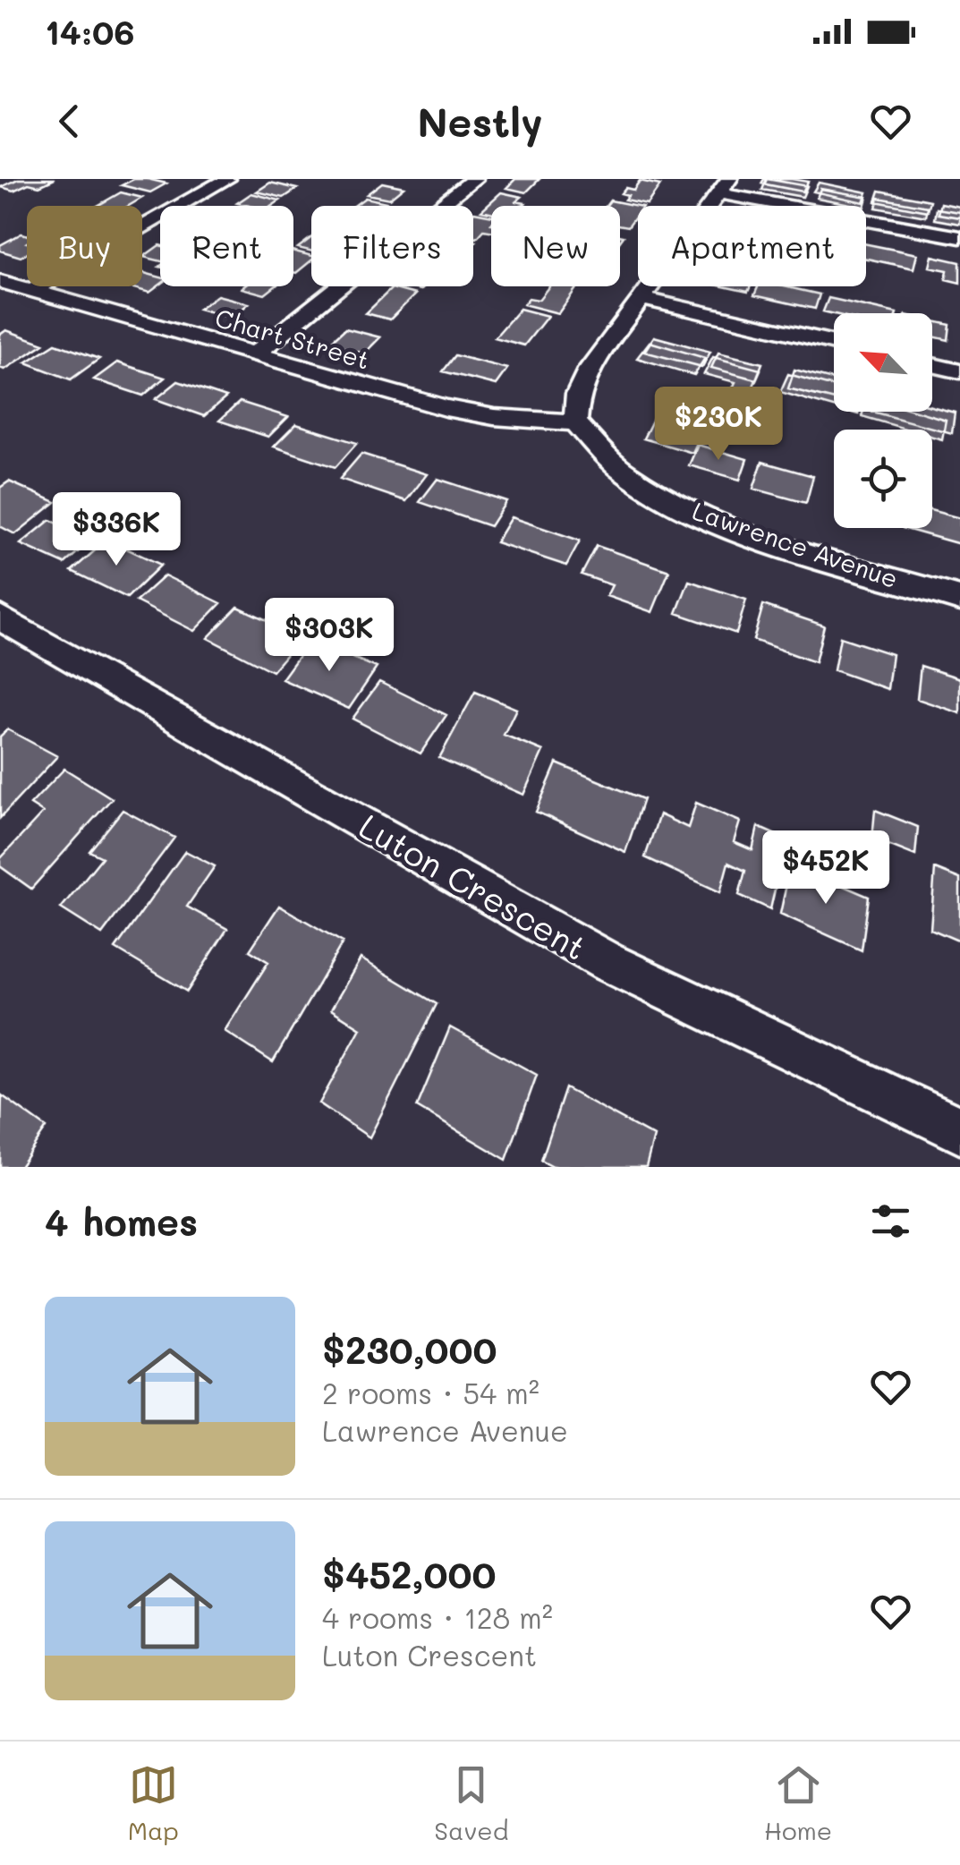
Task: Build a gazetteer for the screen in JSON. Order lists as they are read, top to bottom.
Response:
{
  "streets": {
    "street": ["Chart Street", "Lawrence Avenue", "Luton Crescent"]
  },
  "crossings": [
    ["Chart Street", "Lawrence Avenue"]
  ],
  "north": "top left",
  "page": {
    "status": "14:06",
    "header": "Nestly",
    "chip": [
      "Buy",
      "Rent",
      "Filters",
      "New",
      "Apartment"
    ],
    "price": [
      "$230K",
      "$336K",
      "$303K",
      "$452K"
    ],
    "heading": "4 homes",
    "list": [
      {
        "name": "$230,000",
        "note": "2 rooms · 54 m² · Lawrence Avenue"
      },
      {
        "name": "$452,000",
        "note": "4 rooms · 128 m² · Luton Crescent"
      }
    ],
    "tabs": ["Map", "Saved", "Home"]
  }
}
